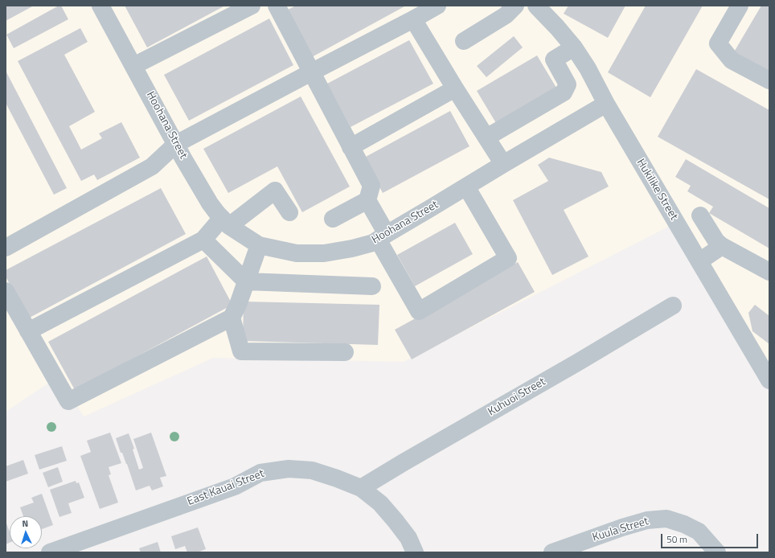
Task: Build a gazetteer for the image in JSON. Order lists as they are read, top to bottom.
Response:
{
  "streets": {
    "street": [
      "Hoohana Street",
      "Hukilike Street",
      "Kuhuoi Street",
      "East Kauai Street",
      "Kuula Street"
    ]
  },
  "crossings": [
    ["Hoohana Street", "Hukilike Street"],
    ["Kuhuoi Street", "East Kauai Street"]
  ],
  "scale_bar": "50 m",
  "north": "top"
}
